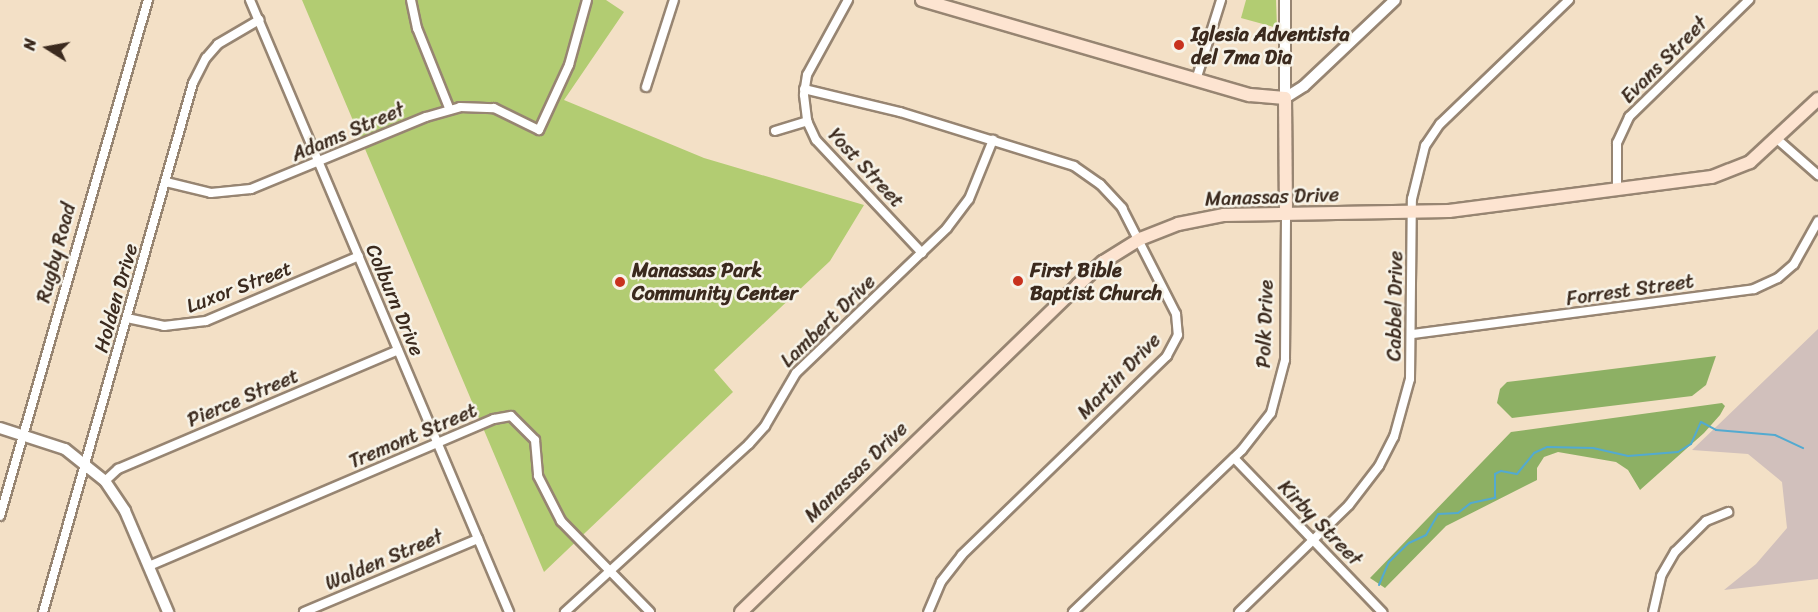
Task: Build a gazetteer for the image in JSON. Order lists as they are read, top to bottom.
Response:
{
  "streets": {
    "main road": ["Manassas Drive", "Polk Drive"],
    "street": [
      "Evans Street",
      "Adams Street",
      "Yost Street",
      "Rugby Road",
      "Luxor Street",
      "Forrest Street",
      "Holden Drive",
      "Colburn Drive",
      "Cabbel Drive",
      "Lambert Drive",
      "Martin Drive",
      "Pierce Street",
      "Tremont Street",
      "Kirby Street",
      "Walden Street"
    ]
  },
  "crossings": [
    ["Evans Street", "Manassas Drive"],
    ["Adams Street", "Holden Drive"],
    ["Adams Street", "Colburn Drive"],
    ["Yost Street", "Lambert Drive"],
    ["Yost Street", "Martin Drive"],
    ["Manassas Drive", "Cabbel Drive"],
    ["Manassas Drive", "Polk Drive"],
    ["Manassas Drive", "Martin Drive"],
    ["Luxor Street", "Holden Drive"],
    ["Luxor Street", "Colburn Drive"],
    ["Forrest Street", "Cabbel Drive"],
    ["Holden Drive", "Colburn Drive"],
    ["Colburn Drive", "Pierce Street"],
    ["Colburn Drive", "Tremont Street"],
    ["Colburn Drive", "Walden Street"],
    ["Cabbel Drive", "Kirby Street"],
    ["Lambert Drive", "Martin Drive"],
    ["Lambert Drive", "Tremont Street"],
    ["Polk Drive", "Kirby Street"]
  ],
  "places": ["Iglesia Adventista del 7ma Dia", "First Bible Baptist Church", "Manassas Park Community Center"],
  "north": "left"
}
